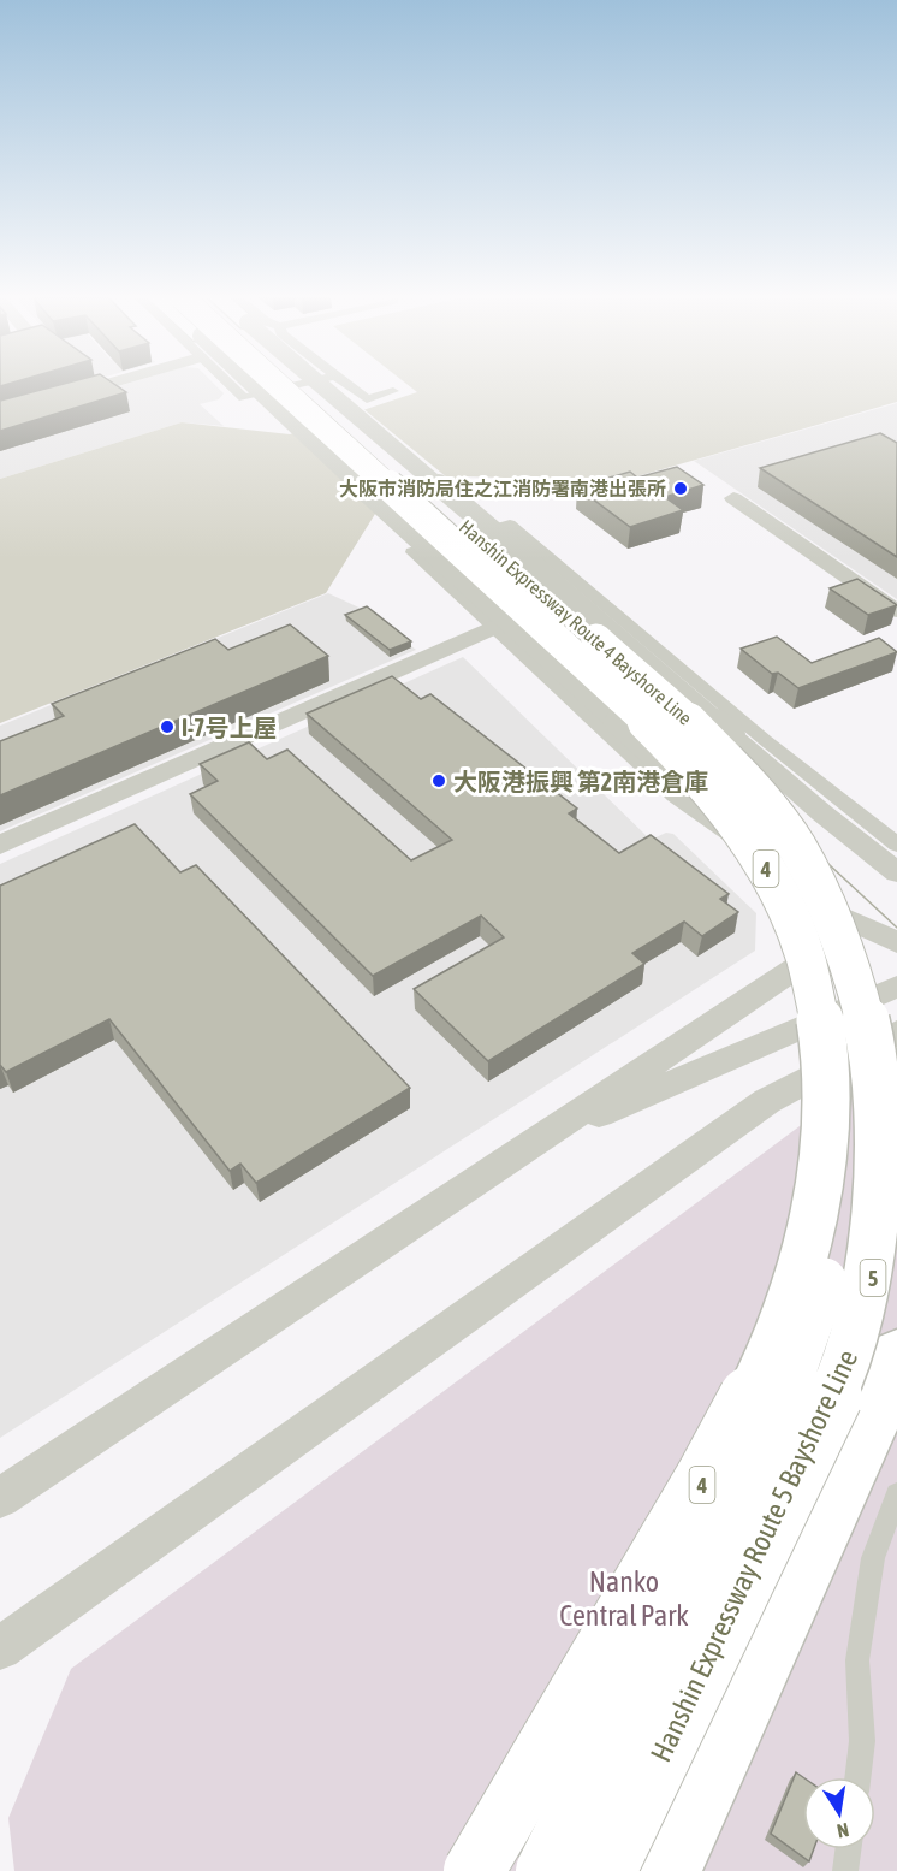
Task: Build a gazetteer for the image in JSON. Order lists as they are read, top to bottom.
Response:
{
  "streets": {
    "highway": [
      "Hanshin Expressway Route 4 Bayshore Line",
      "4",
      "5",
      "Hanshin Expressway Route 5 Bayshore Line"
    ]
  },
  "crossings": [
    ["Hanshin Expressway Route 4 Bayshore Line", "Hanshin Expressway Route 5 Bayshore Line"]
  ],
  "parks": ["Nanko Central Park"],
  "places": ["大阪市消防局住之江消防署南港出張所", "I-7号上屋", "大阪港振興 第2南港倉庫"],
  "north": "bottom"
}
